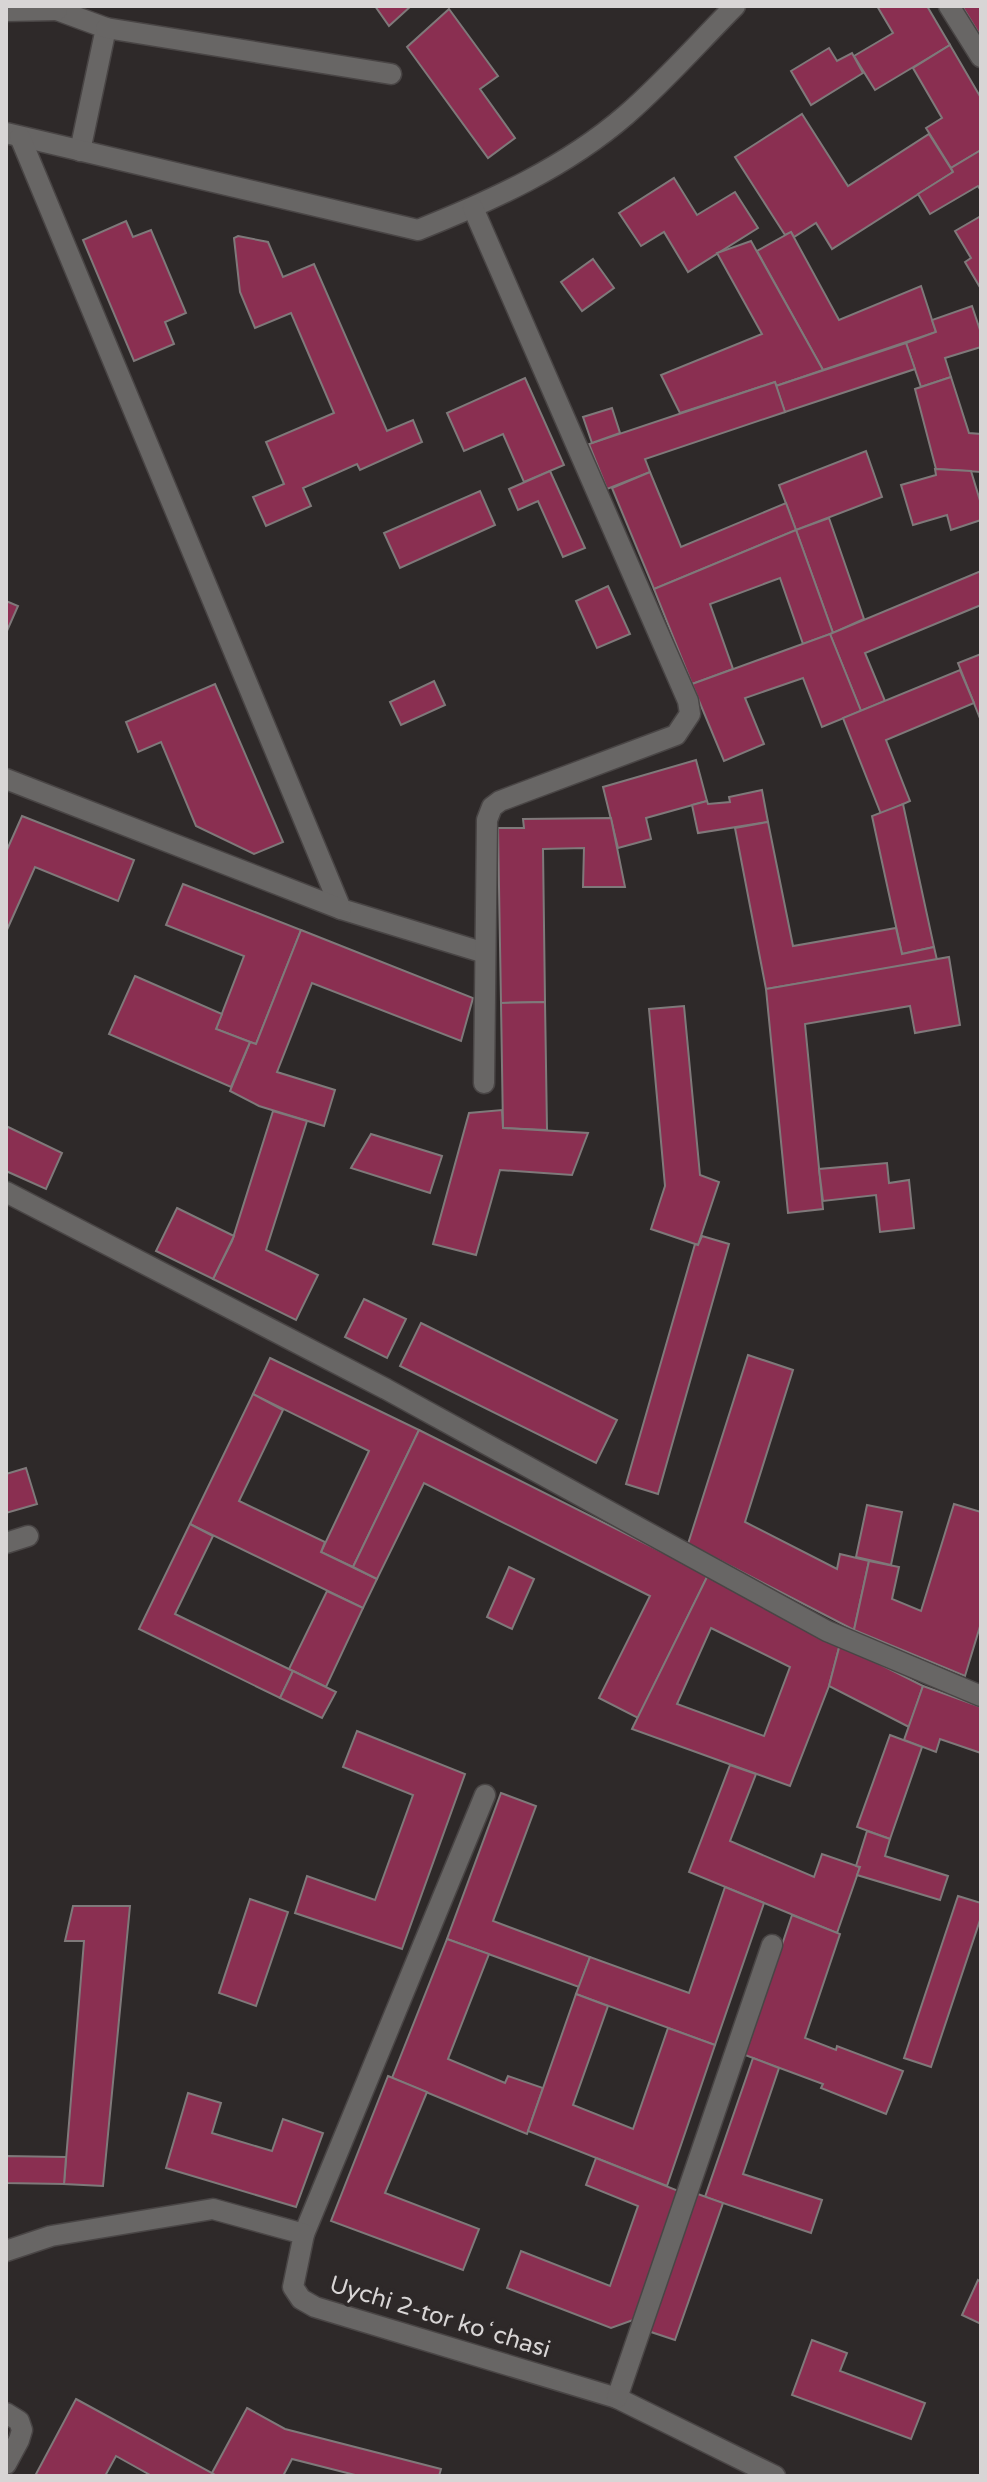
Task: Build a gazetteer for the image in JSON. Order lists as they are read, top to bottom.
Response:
{
  "streets": {
    "street": ["Uychi 2-tor koʻchasi"]
  }
}
